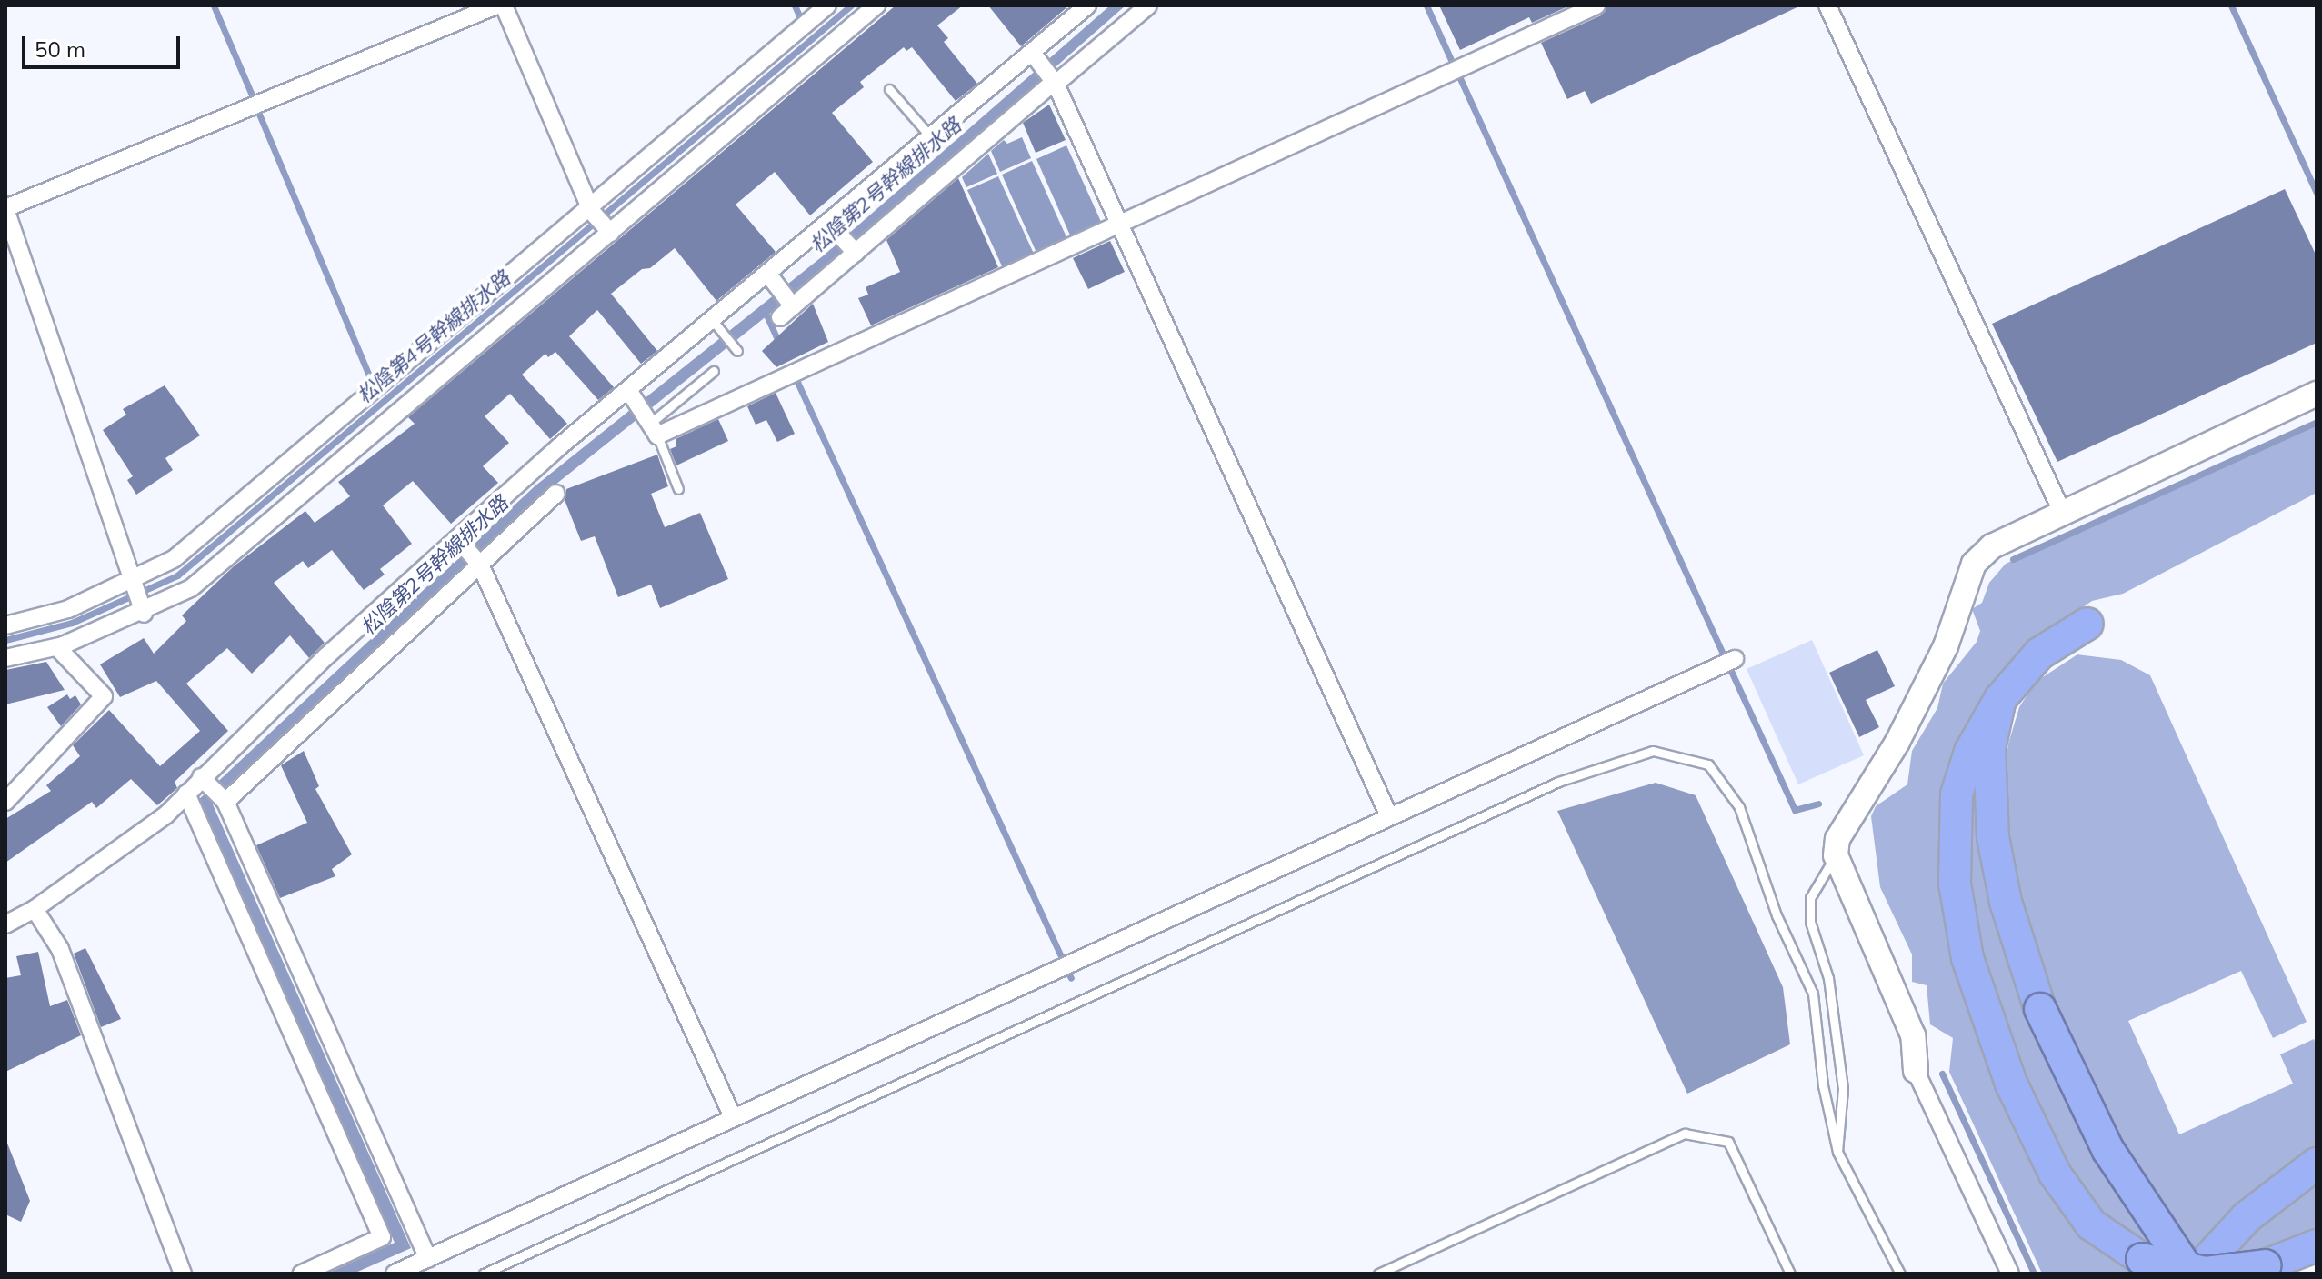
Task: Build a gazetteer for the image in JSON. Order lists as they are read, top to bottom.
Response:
{
  "water": ["松陰第2号幹線排水路", "松陰第4号幹線排水路"],
  "scale_bar": "50 m"
}
